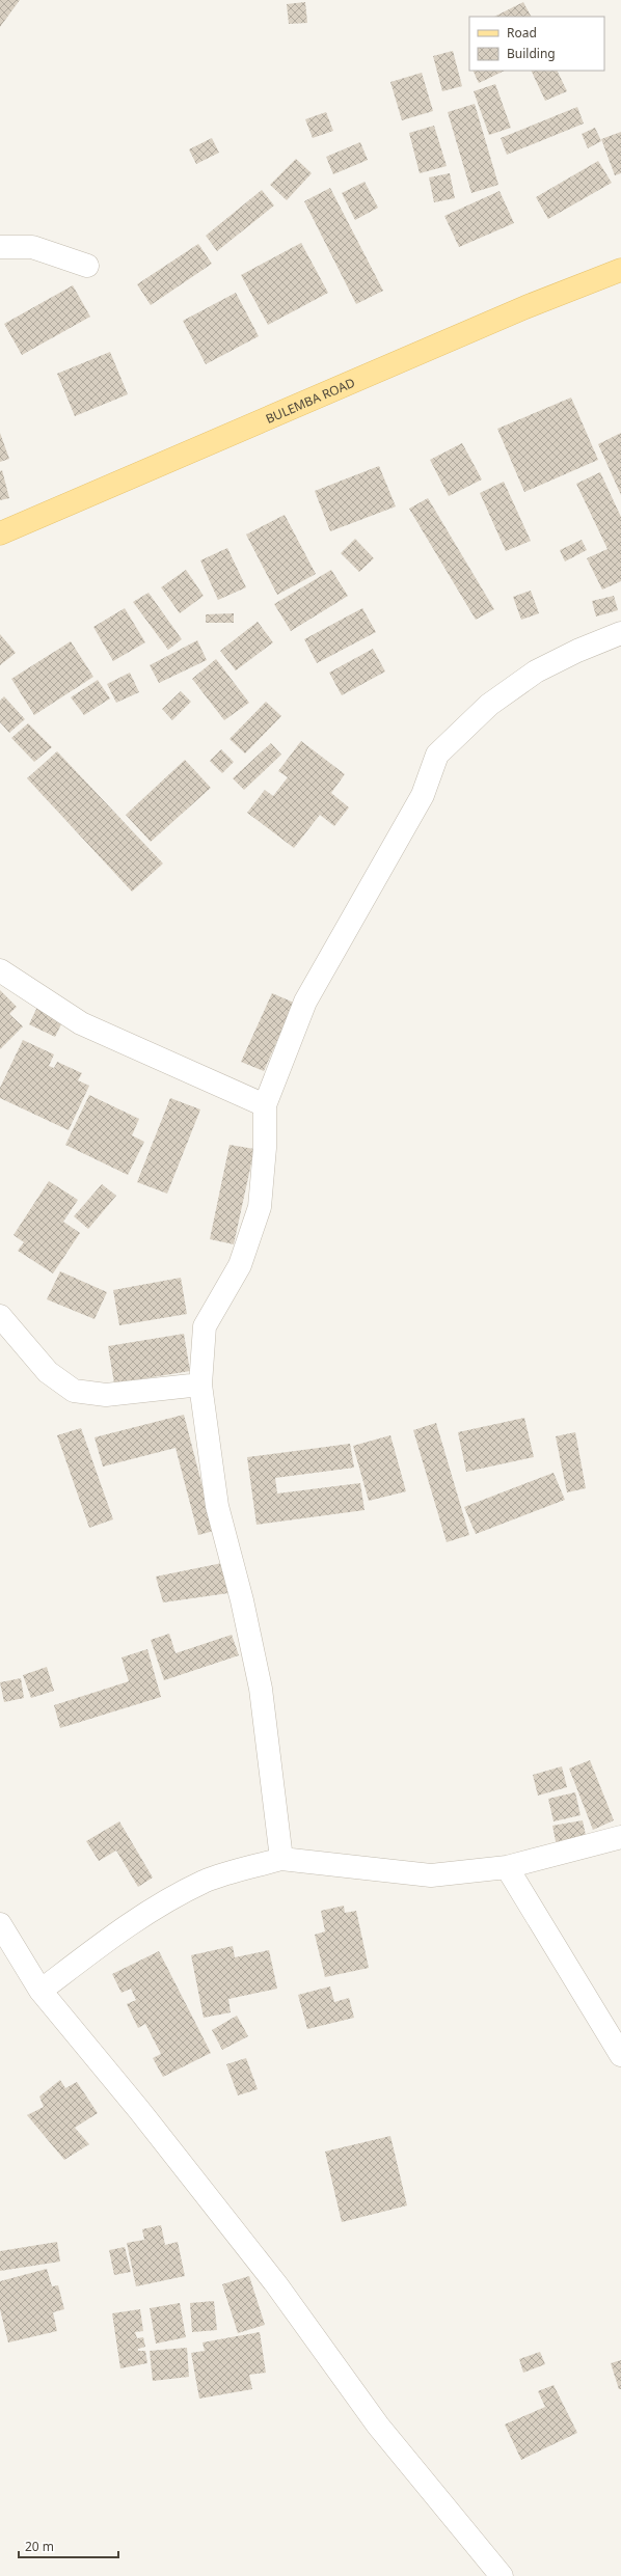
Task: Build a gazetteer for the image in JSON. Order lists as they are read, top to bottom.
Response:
{
  "streets": {
    "main road": ["BULEMBA ROAD"]
  },
  "legend": ["Road", "Building"],
  "scale_bar": "20 m"
}
